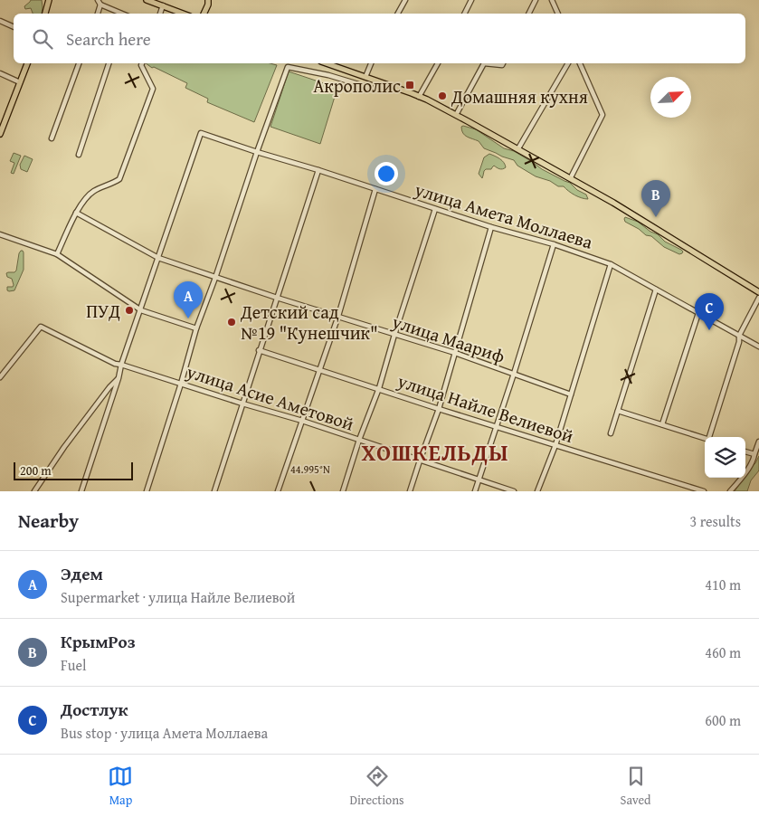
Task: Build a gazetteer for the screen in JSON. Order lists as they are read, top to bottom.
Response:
{
  "streets": {
    "street": [
      "улица Амета Моллаева",
      "улица Маариф",
      "улица Асие Аметовой",
      "улица Найле Велиевой"
    ]
  },
  "crossings": [
    ["улица Амета Моллаева", "улица Маариф"]
  ],
  "districts": ["ХОШКЕЛЬДЫ"],
  "places": {
    "transit": ["Акрополис"],
    "other": ["Домашняя кухня", "ПУД", "Детский сад №19 \"Кунешчик\""]
  },
  "scale_bar": "200 m",
  "north": "top right",
  "page": {
    "search": "Search here",
    "pins": ["B", "A", "C"],
    "scale": "200 m",
    "heading": ["Nearby", "3 results"],
    "list": [
      {
        "mark": "A",
        "name": "Эдем",
        "note": "Supermarket · улица Найле Велиевой",
        "value": "410 m"
      },
      {
        "mark": "B",
        "name": "КрымРоз",
        "note": "Fuel",
        "value": "460 m"
      },
      {
        "mark": "C",
        "name": "Достлук",
        "note": "Bus stop · улица Амета Моллаева",
        "value": "600 m"
      }
    ],
    "nav": ["Map", "Directions", "Saved"]
  },
  "coordinates": ["44.995°N"]
}
